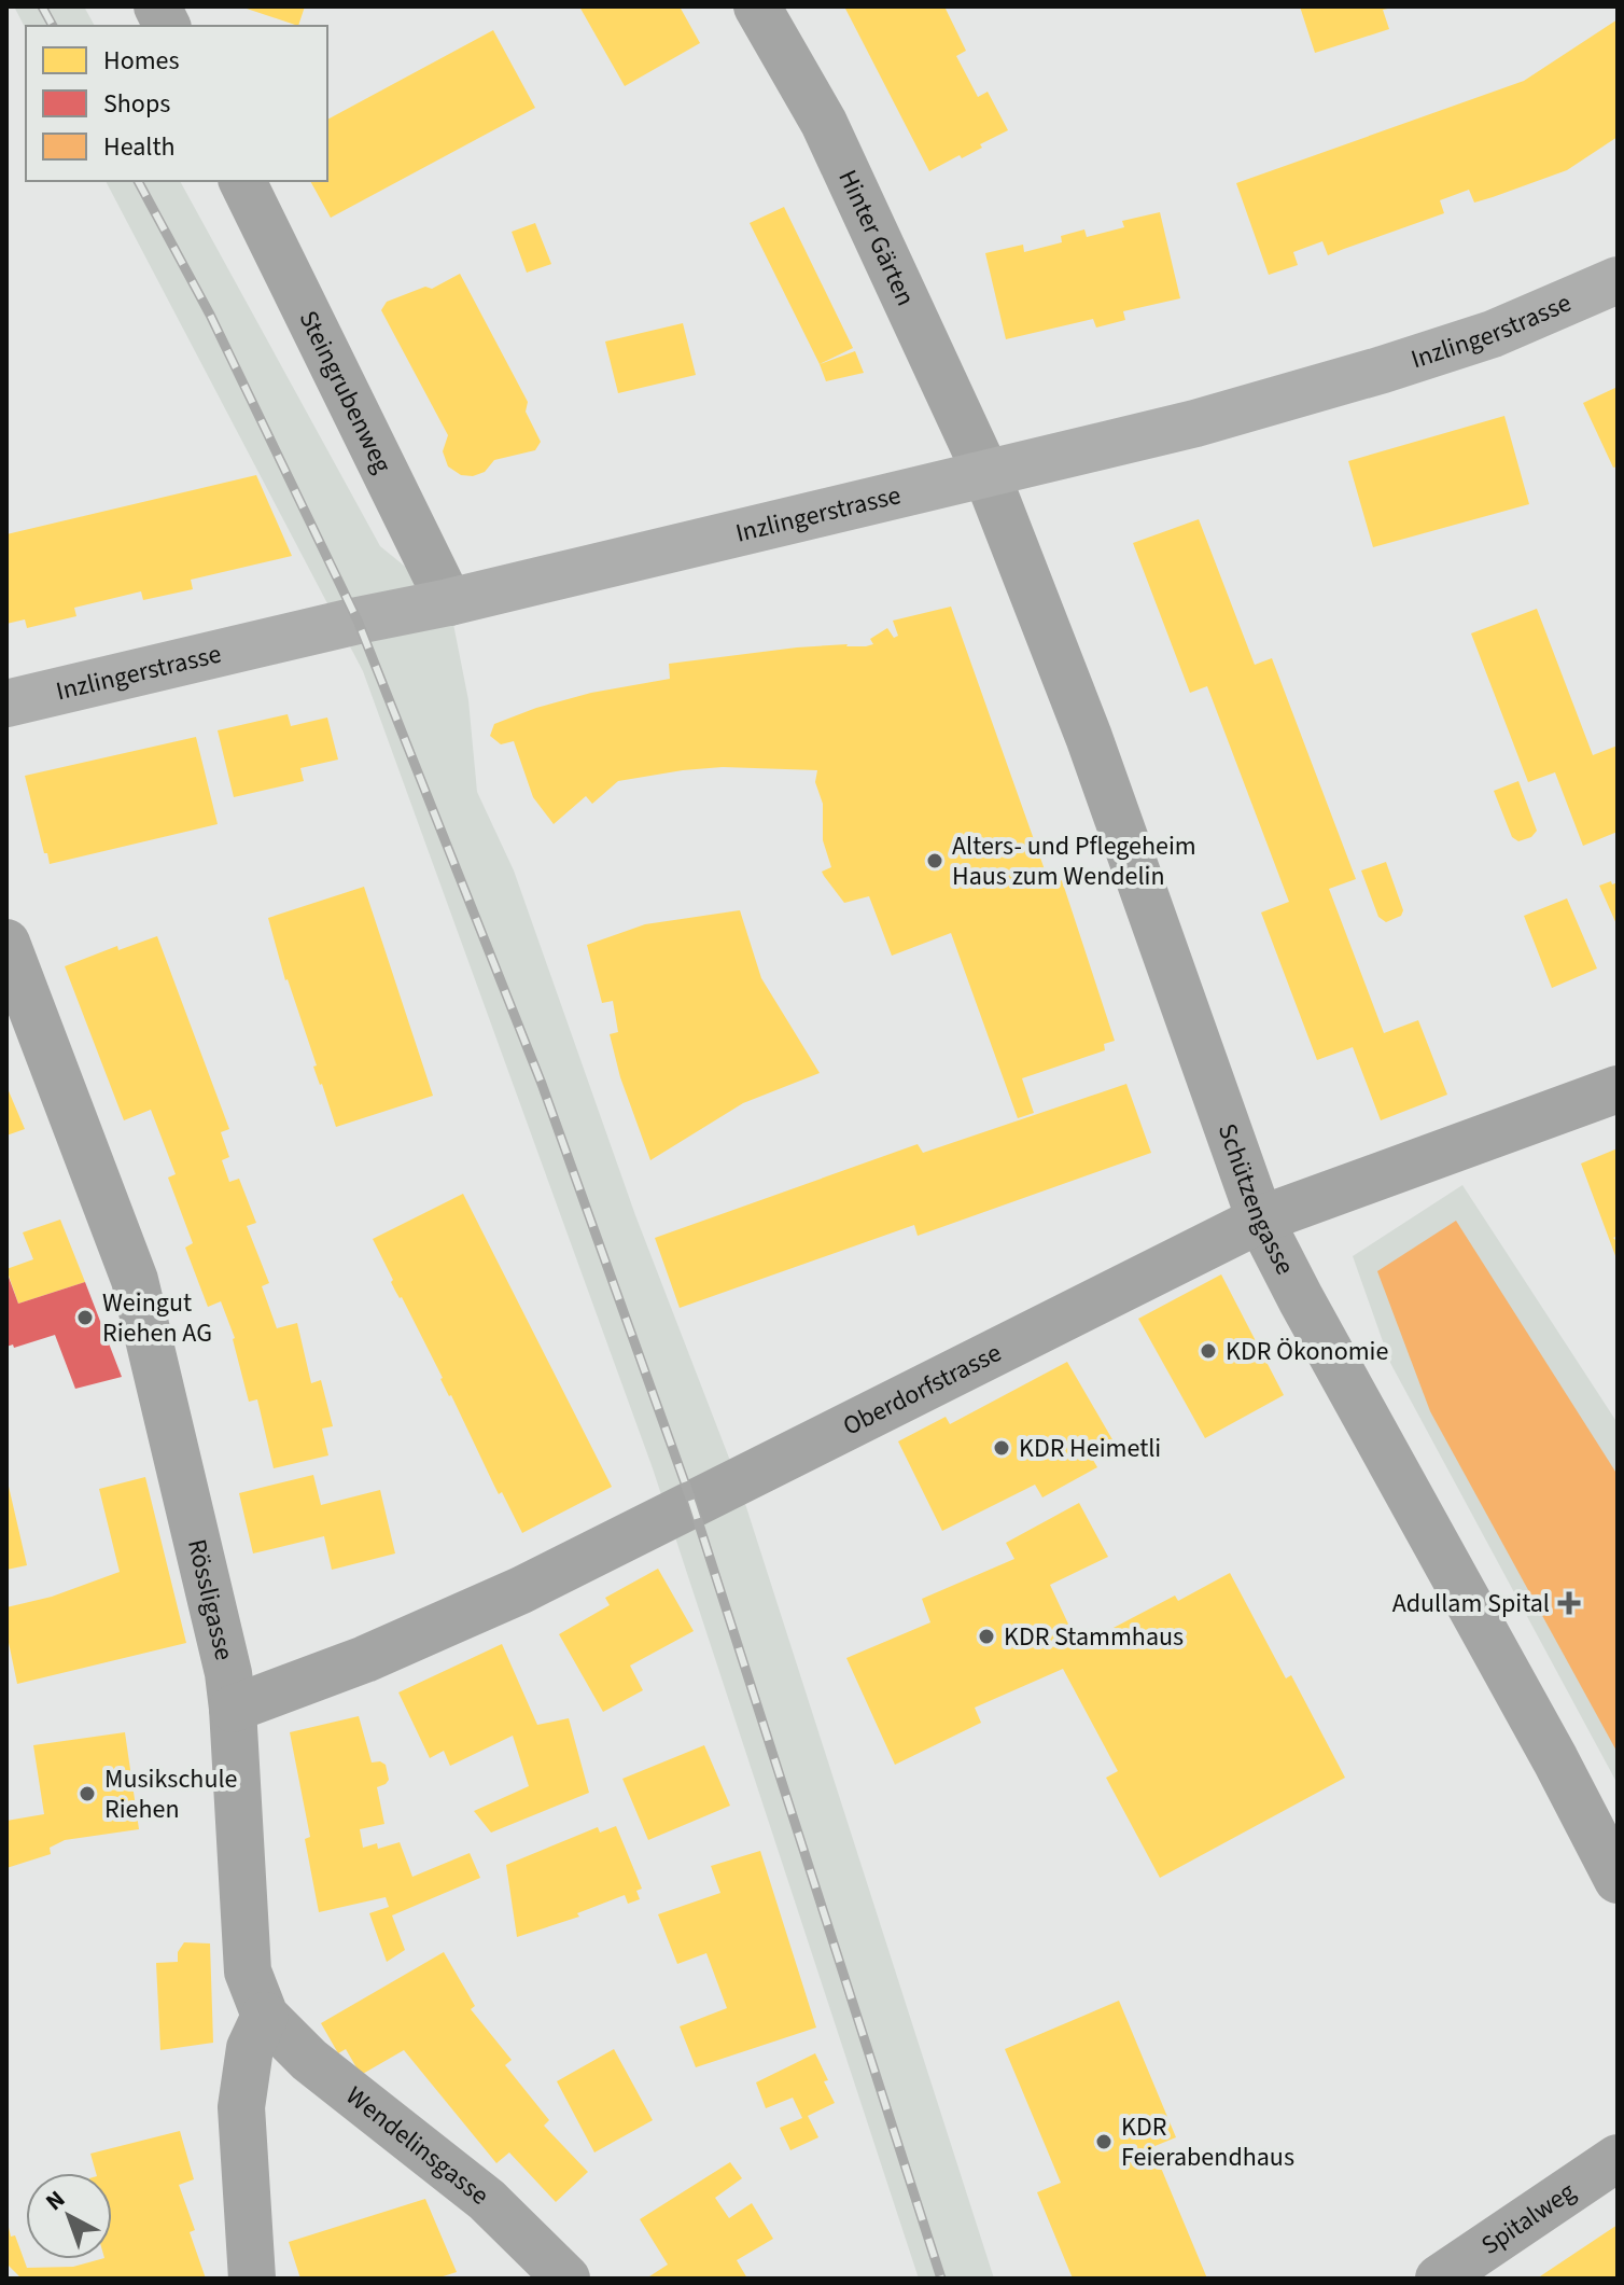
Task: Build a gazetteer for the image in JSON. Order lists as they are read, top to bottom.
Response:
{
  "streets": {
    "street": [
      "Hinter Gärten",
      "Inzlingerstrasse",
      "Steingrubenweg",
      "Schützengasse",
      "Oberdorfstrasse",
      "Rössligasse",
      "Wendelinsgasse",
      "Spitalweg"
    ]
  },
  "crossings": [
    ["Hinter Gärten", "Inzlingerstrasse"],
    ["Hinter Gärten", "Schützengasse"],
    ["Inzlingerstrasse", "Steingrubenweg"],
    ["Inzlingerstrasse", "Schützengasse"],
    ["Schützengasse", "Oberdorfstrasse"],
    ["Oberdorfstrasse", "Rössligasse"],
    ["Rössligasse", "Wendelinsgasse"]
  ],
  "places": {
    "other": [
      "Alters- und Pflegeheim Haus zum Wendelin",
      "Weingut Riehen AG",
      "KDR Ökonomie",
      "KDR Heimetli",
      "KDR Stammhaus",
      "Musikschule Riehen",
      "KDR Feierabendhaus"
    ],
    "health": ["Adullam Spital"]
  },
  "legend": ["Homes", "Shops", "Health"],
  "north": "top left"
}
